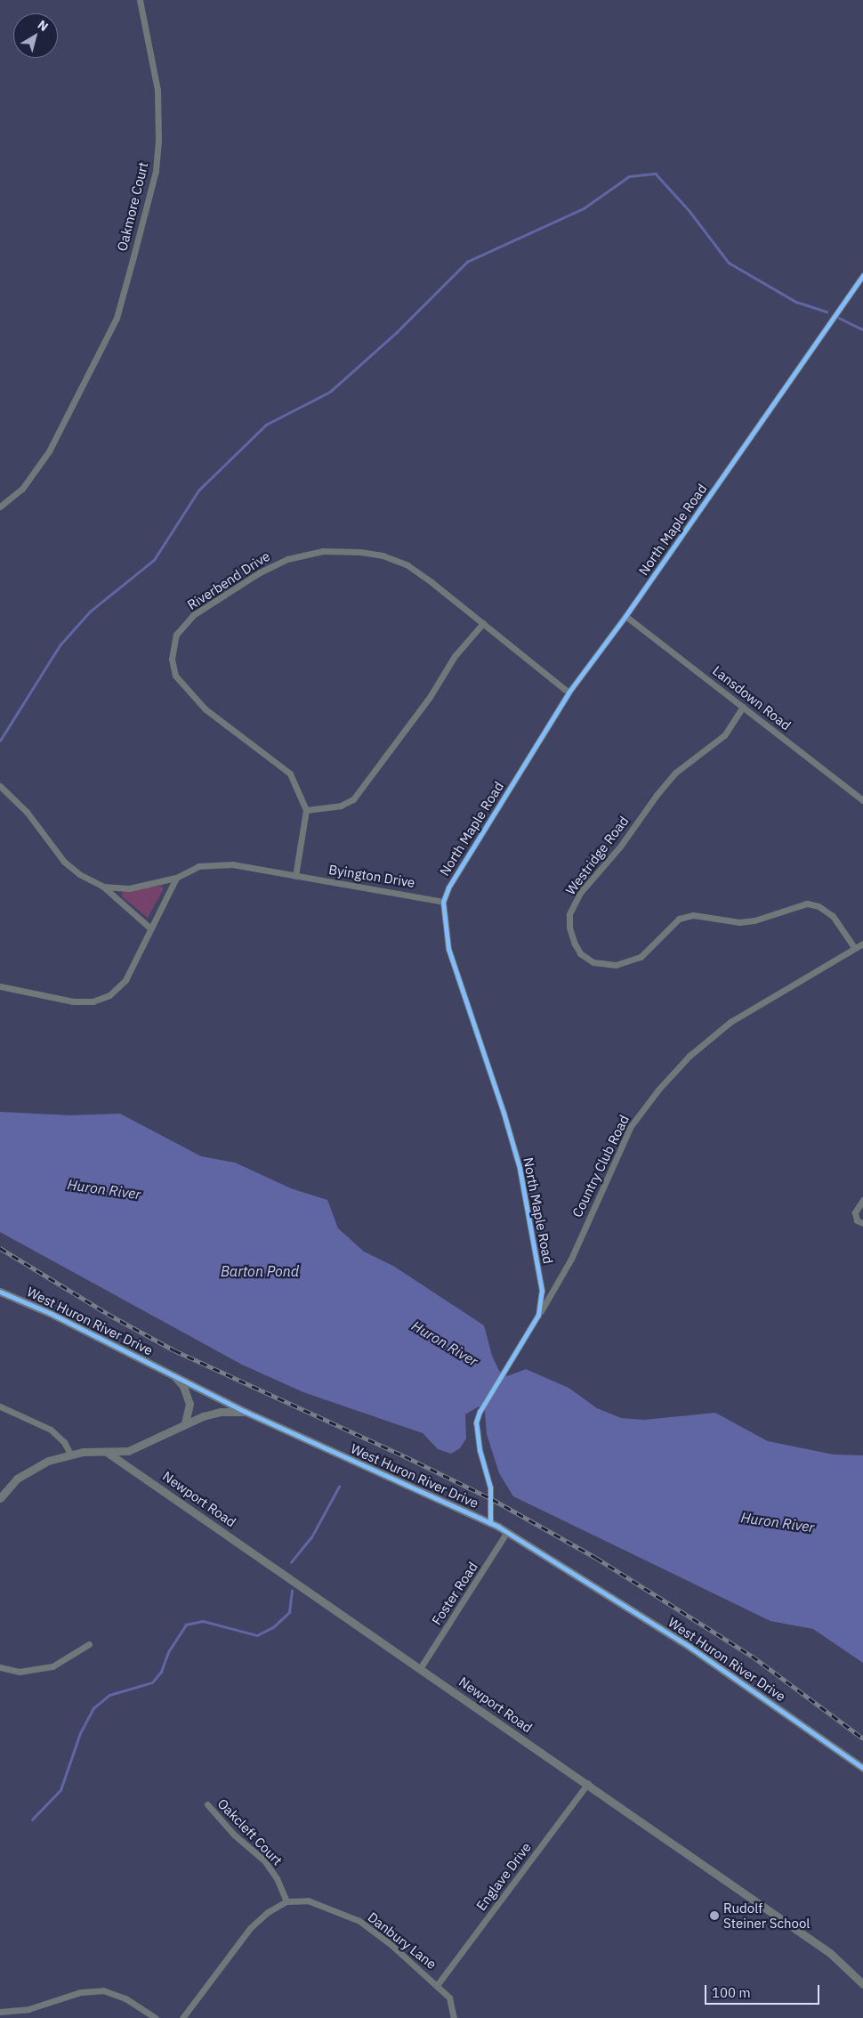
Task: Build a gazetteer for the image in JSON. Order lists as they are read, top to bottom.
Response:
{
  "streets": {
    "street": [
      "Oakmore Court",
      "North Maple Road",
      "Riverbend Drive",
      "Lansdown Road",
      "Westridge Road",
      "Byington Drive",
      "Country Club Road",
      "West Huron River Drive",
      "Newport Road",
      "Foster Road",
      "Oakcleft Court",
      "Englave Drive",
      "Danbury Lane"
    ]
  },
  "crossings": [
    ["North Maple Road", "Riverbend Drive"],
    ["North Maple Road", "Lansdown Road"],
    ["North Maple Road", "Byington Drive"],
    ["North Maple Road", "Country Club Road"],
    ["North Maple Road", "West Huron River Drive"],
    ["Lansdown Road", "Westridge Road"],
    ["Westridge Road", "Country Club Road"],
    ["West Huron River Drive", "Foster Road"],
    ["Newport Road", "Foster Road"],
    ["Newport Road", "Englave Drive"],
    ["Oakcleft Court", "Danbury Lane"],
    ["Englave Drive", "Danbury Lane"]
  ],
  "water": ["Huron River", "Barton Pond"],
  "places": ["Rudolf Steiner School"],
  "scale_bar": "100 m",
  "north": "top right"
}
